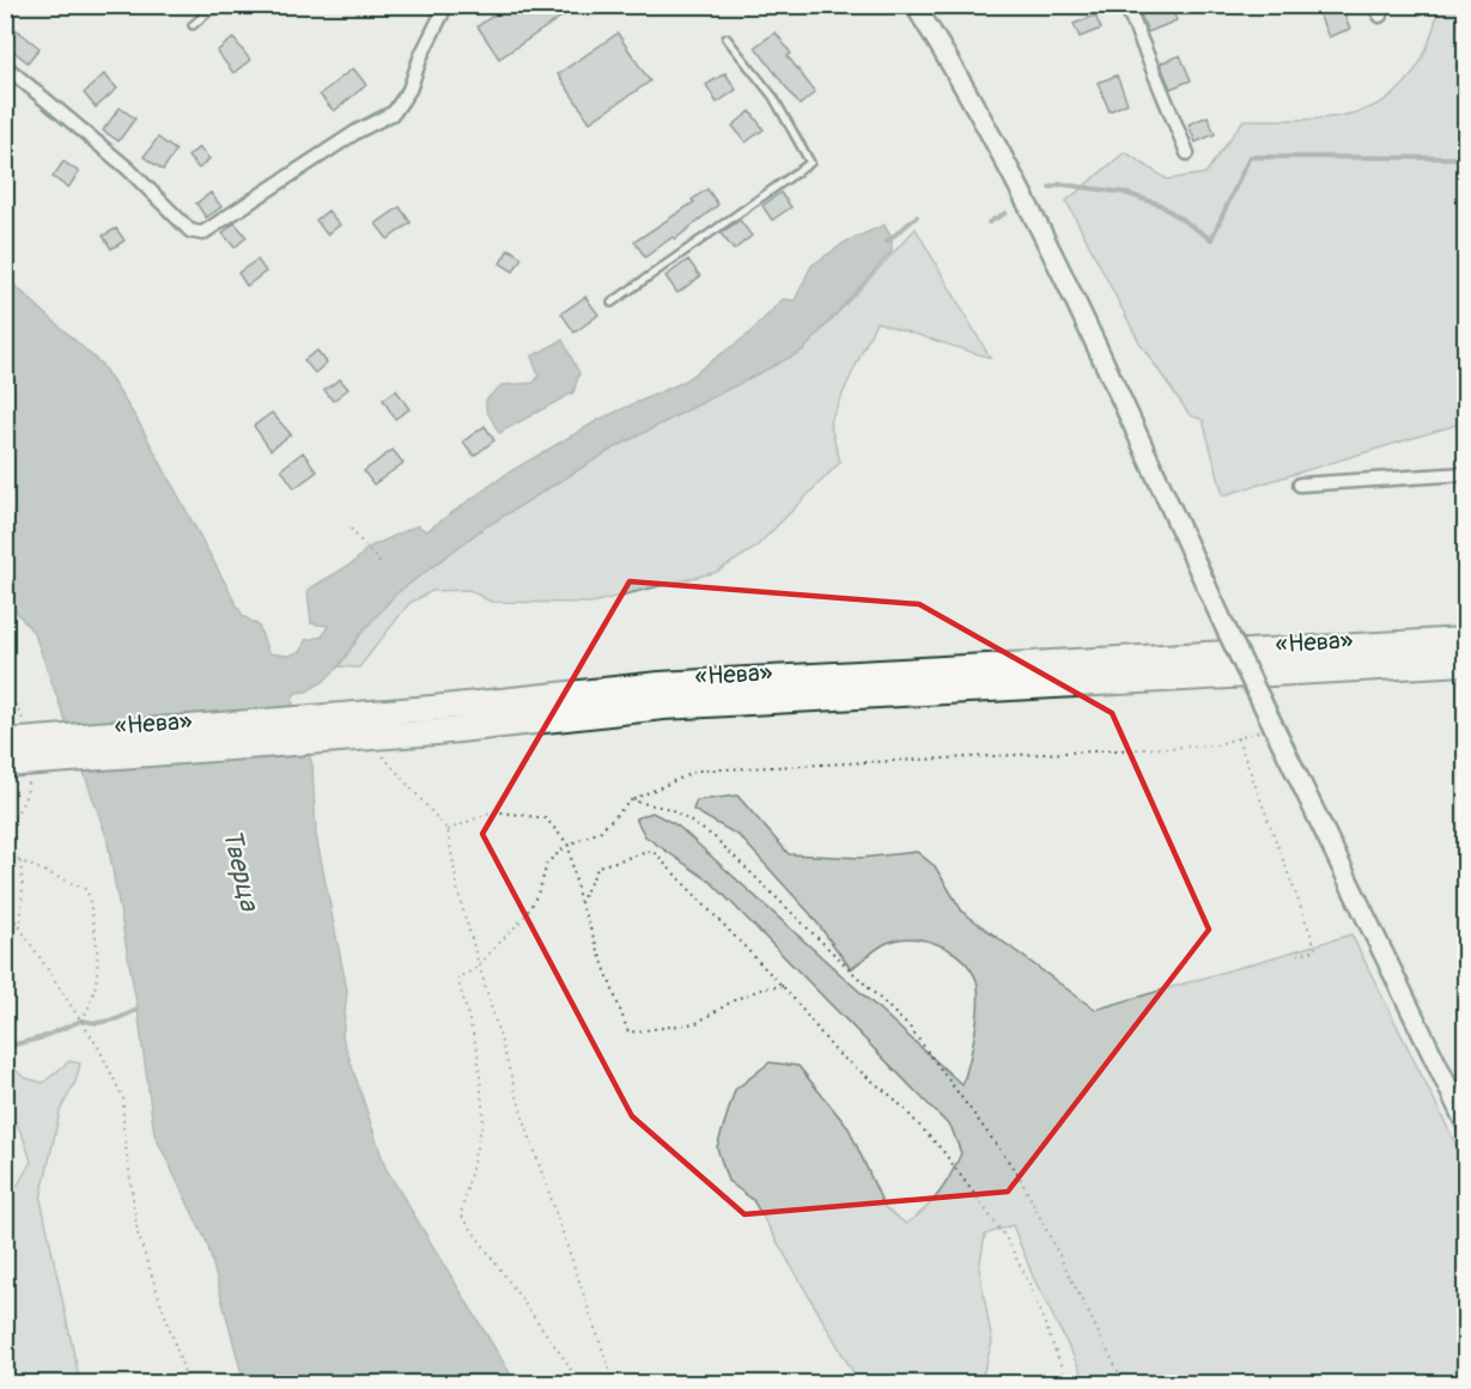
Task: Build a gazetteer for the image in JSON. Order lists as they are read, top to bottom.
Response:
{
  "streets": {
    "highway": ["«Нева»"]
  },
  "water": ["Тверца"]
}
